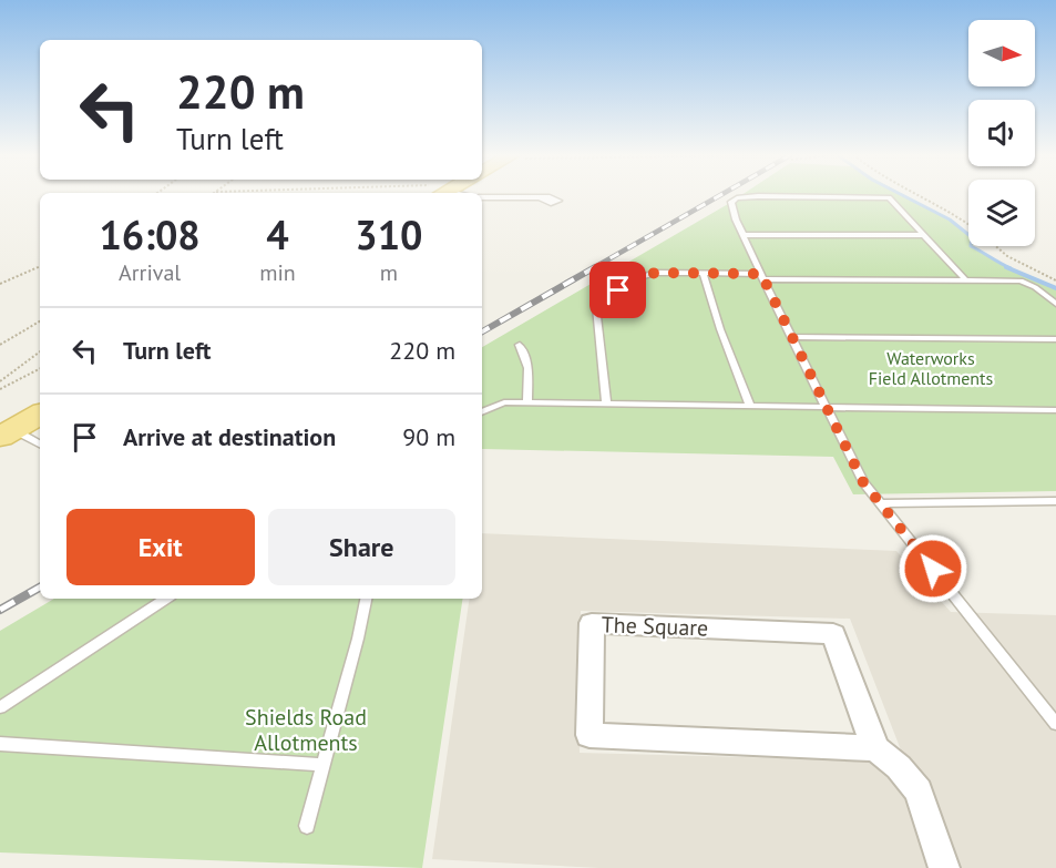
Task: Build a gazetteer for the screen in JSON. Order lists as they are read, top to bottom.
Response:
{
  "streets": {
    "street": ["The Square"]
  },
  "parks": ["Waterworks Field Allotments", "Shields Road Allotments"],
  "north": "right",
  "page": {
    "turn": ["220 m", "Turn left"],
    "eta": [
      "16:08",
      "Arrival",
      "4",
      "min",
      "310",
      "m"
    ],
    "list": [
      {
        "name": "Turn left",
        "value": "220 m"
      },
      {
        "name": "Arrive at destination",
        "value": "90 m"
      }
    ],
    "buttons": ["Exit", "Share"]
  }
}
